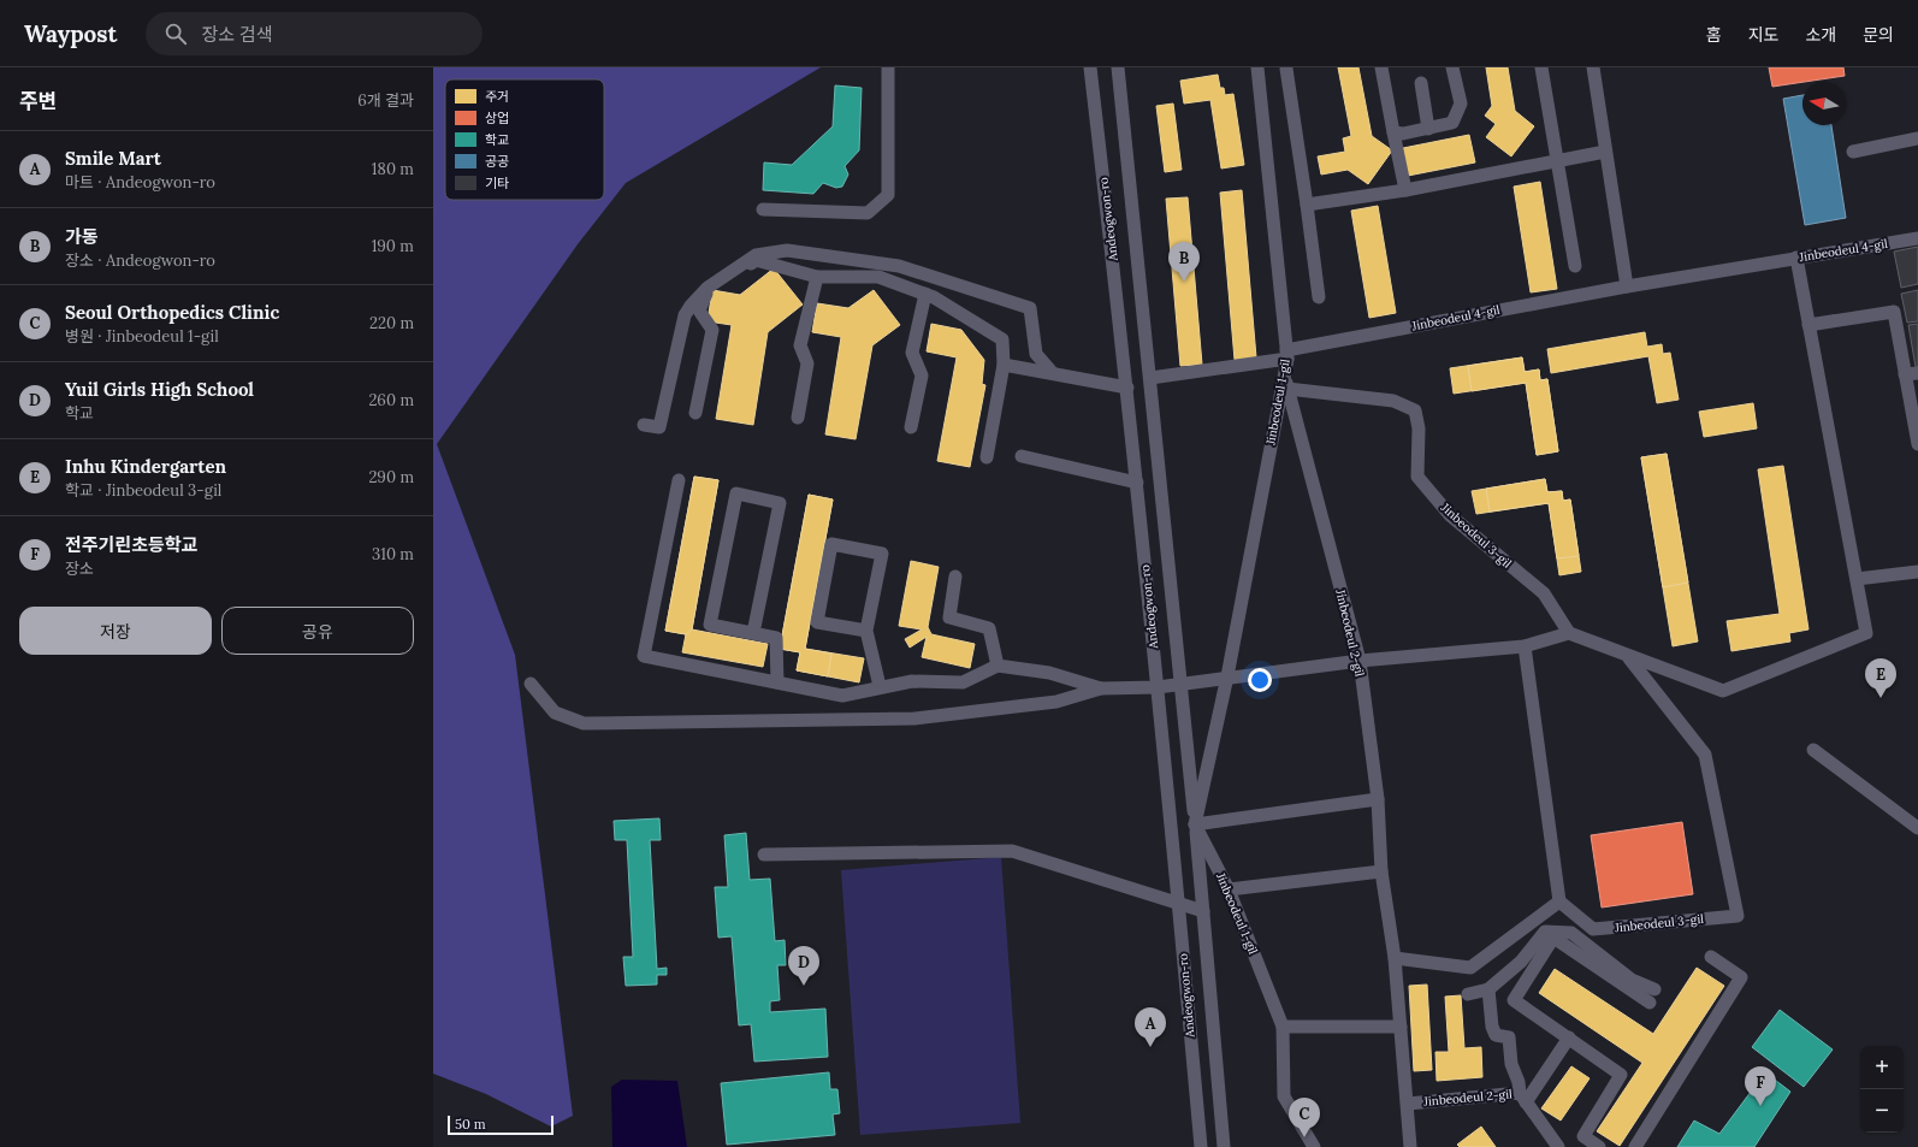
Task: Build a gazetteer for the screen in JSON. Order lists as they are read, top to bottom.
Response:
{
  "streets": {
    "street": [
      "Andeogwon-ro",
      "Jinbeodeul 4-gil",
      "Jinbeodeul 1-gil",
      "Jinbeodeul 3-gil",
      "Jinbeodeul 2-gil"
    ]
  },
  "crossings": [
    ["Andeogwon-ro", "Jinbeodeul 4-gil"],
    ["Andeogwon-ro", "Jinbeodeul 1-gil"],
    ["Jinbeodeul 4-gil", "Jinbeodeul 1-gil"],
    ["Jinbeodeul 4-gil", "Jinbeodeul 3-gil"],
    ["Jinbeodeul 4-gil", "Jinbeodeul 2-gil"],
    ["Jinbeodeul 1-gil", "Jinbeodeul 2-gil"],
    ["Jinbeodeul 3-gil", "Jinbeodeul 2-gil"]
  ],
  "legend": [
    "주거",
    "상업",
    "학교",
    "공공",
    "기타"
  ],
  "scale_bar": "50 m",
  "north": "left",
  "page": {
    "header": "Waypost",
    "search": "장소 검색",
    "nav": [
      "홈",
      "지도",
      "소개",
      "문의"
    ],
    "heading": ["주변", "6개 결과"],
    "list": [
      {
        "mark": "A",
        "name": "Smile Mart",
        "note": "마트 · Andeogwon-ro",
        "value": "180 m"
      },
      {
        "mark": "B",
        "name": "가동",
        "note": "장소 · Andeogwon-ro",
        "value": "190 m"
      },
      {
        "mark": "C",
        "name": "Seoul Orthopedics Clinic",
        "note": "병원 · Jinbeodeul 1-gil",
        "value": "220 m"
      },
      {
        "mark": "D",
        "name": "Yuil Girls High School",
        "note": "학교",
        "value": "260 m"
      },
      {
        "mark": "E",
        "name": "Inhu Kindergarten",
        "note": "학교 · Jinbeodeul 3-gil",
        "value": "290 m"
      },
      {
        "mark": "F",
        "name": "전주기린초등학교",
        "note": "장소",
        "value": "310 m"
      }
    ],
    "pins": [
      "B",
      "E",
      "D",
      "A",
      "F",
      "C"
    ],
    "buttons": ["저장", "공유"],
    "map_buttons": ["+", "−"],
    "scale": "50 m"
  }
}
